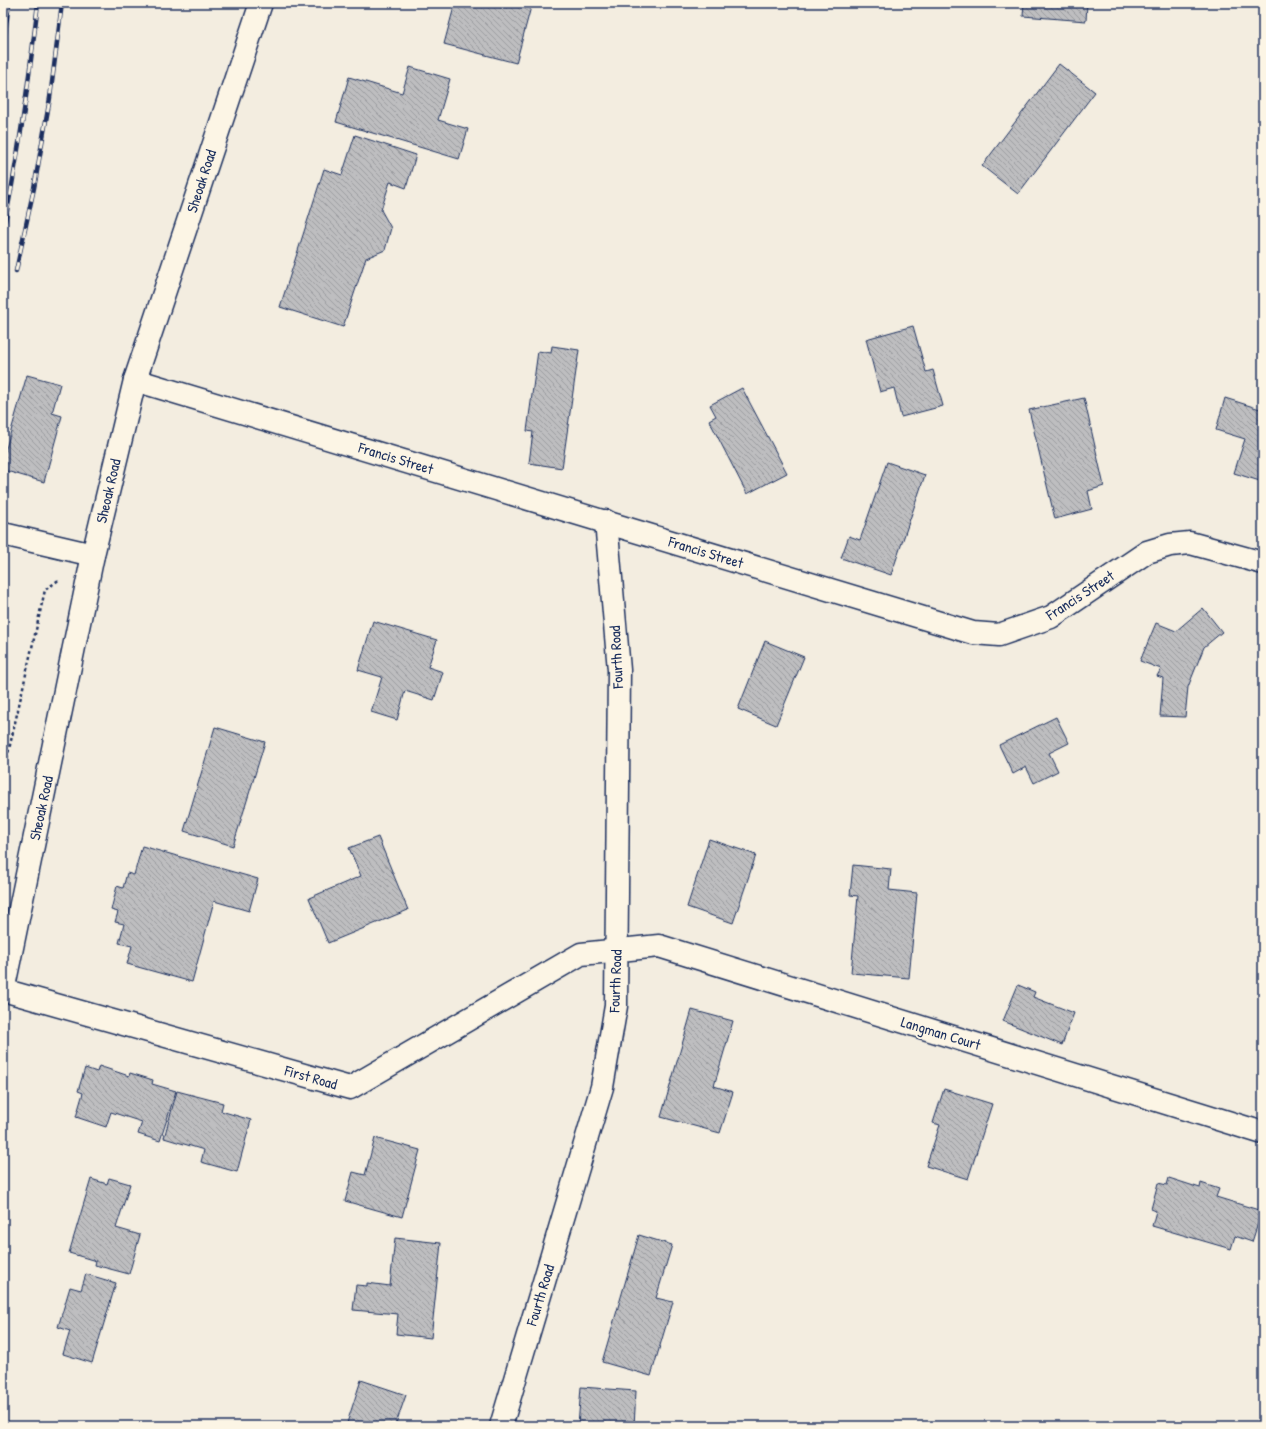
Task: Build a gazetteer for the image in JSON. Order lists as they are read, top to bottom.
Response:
{
  "streets": {
    "street": [
      "Sheoak Road",
      "Francis Street",
      "Fourth Road",
      "Langman Court",
      "First Road"
    ]
  },
  "crossings": [
    ["Sheoak Road", "Francis Street"],
    ["Sheoak Road", "First Road"],
    ["Francis Street", "Fourth Road"],
    ["Fourth Road", "Langman Court"],
    ["Fourth Road", "First Road"],
    ["Langman Court", "First Road"]
  ]
}
